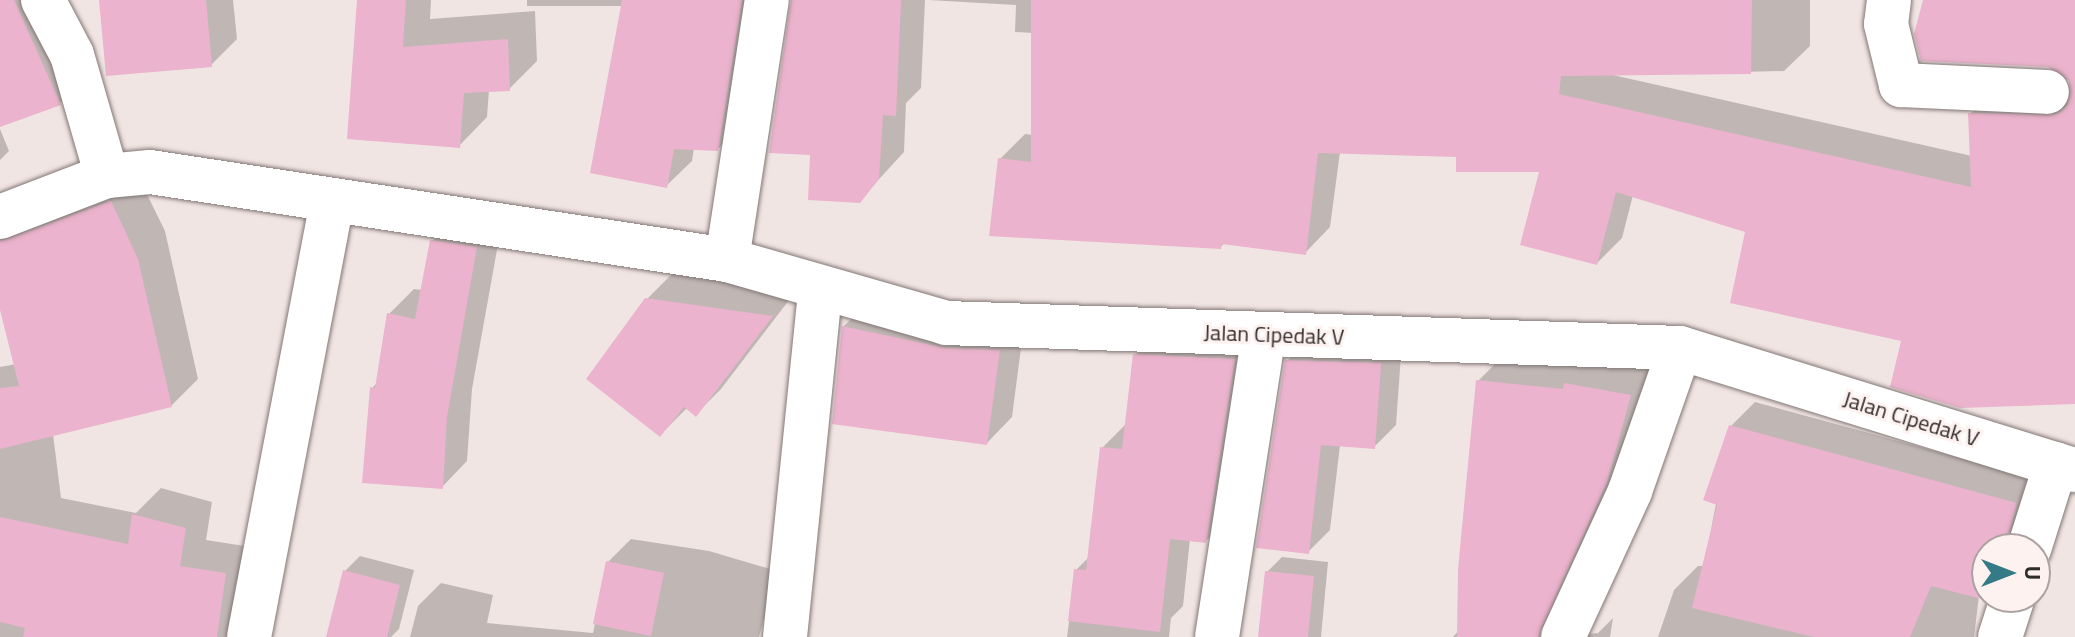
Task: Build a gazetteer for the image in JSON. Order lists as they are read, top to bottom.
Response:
{
  "streets": {
    "street": ["Jalan Cipedak V"]
  },
  "north": "right"
}
